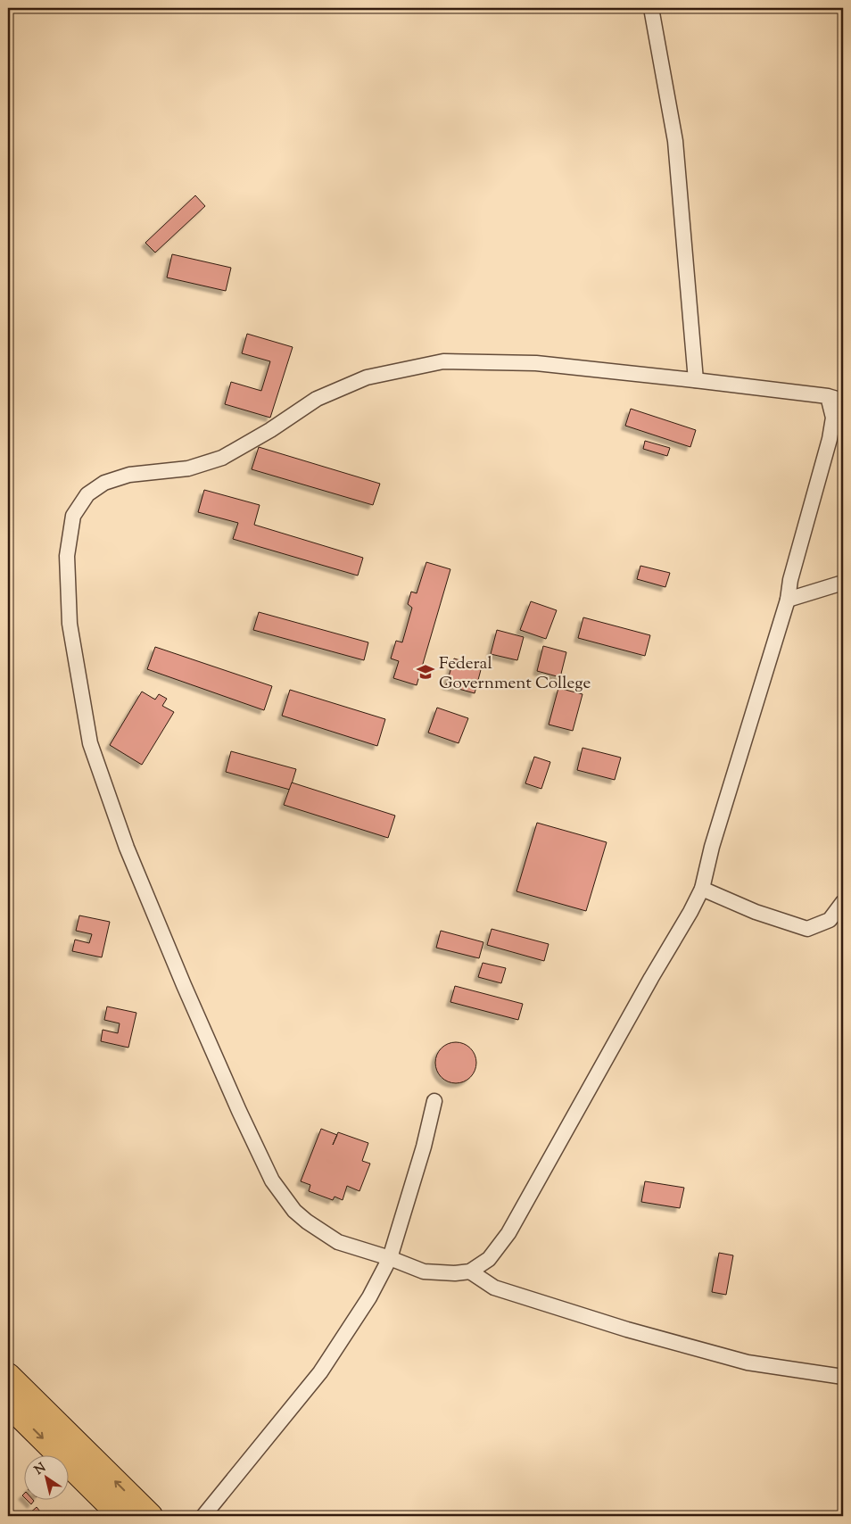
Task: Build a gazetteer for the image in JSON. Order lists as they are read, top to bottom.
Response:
{
  "places": {
    "school or university": ["Federal Government College"]
  },
  "north": "top left"
}
